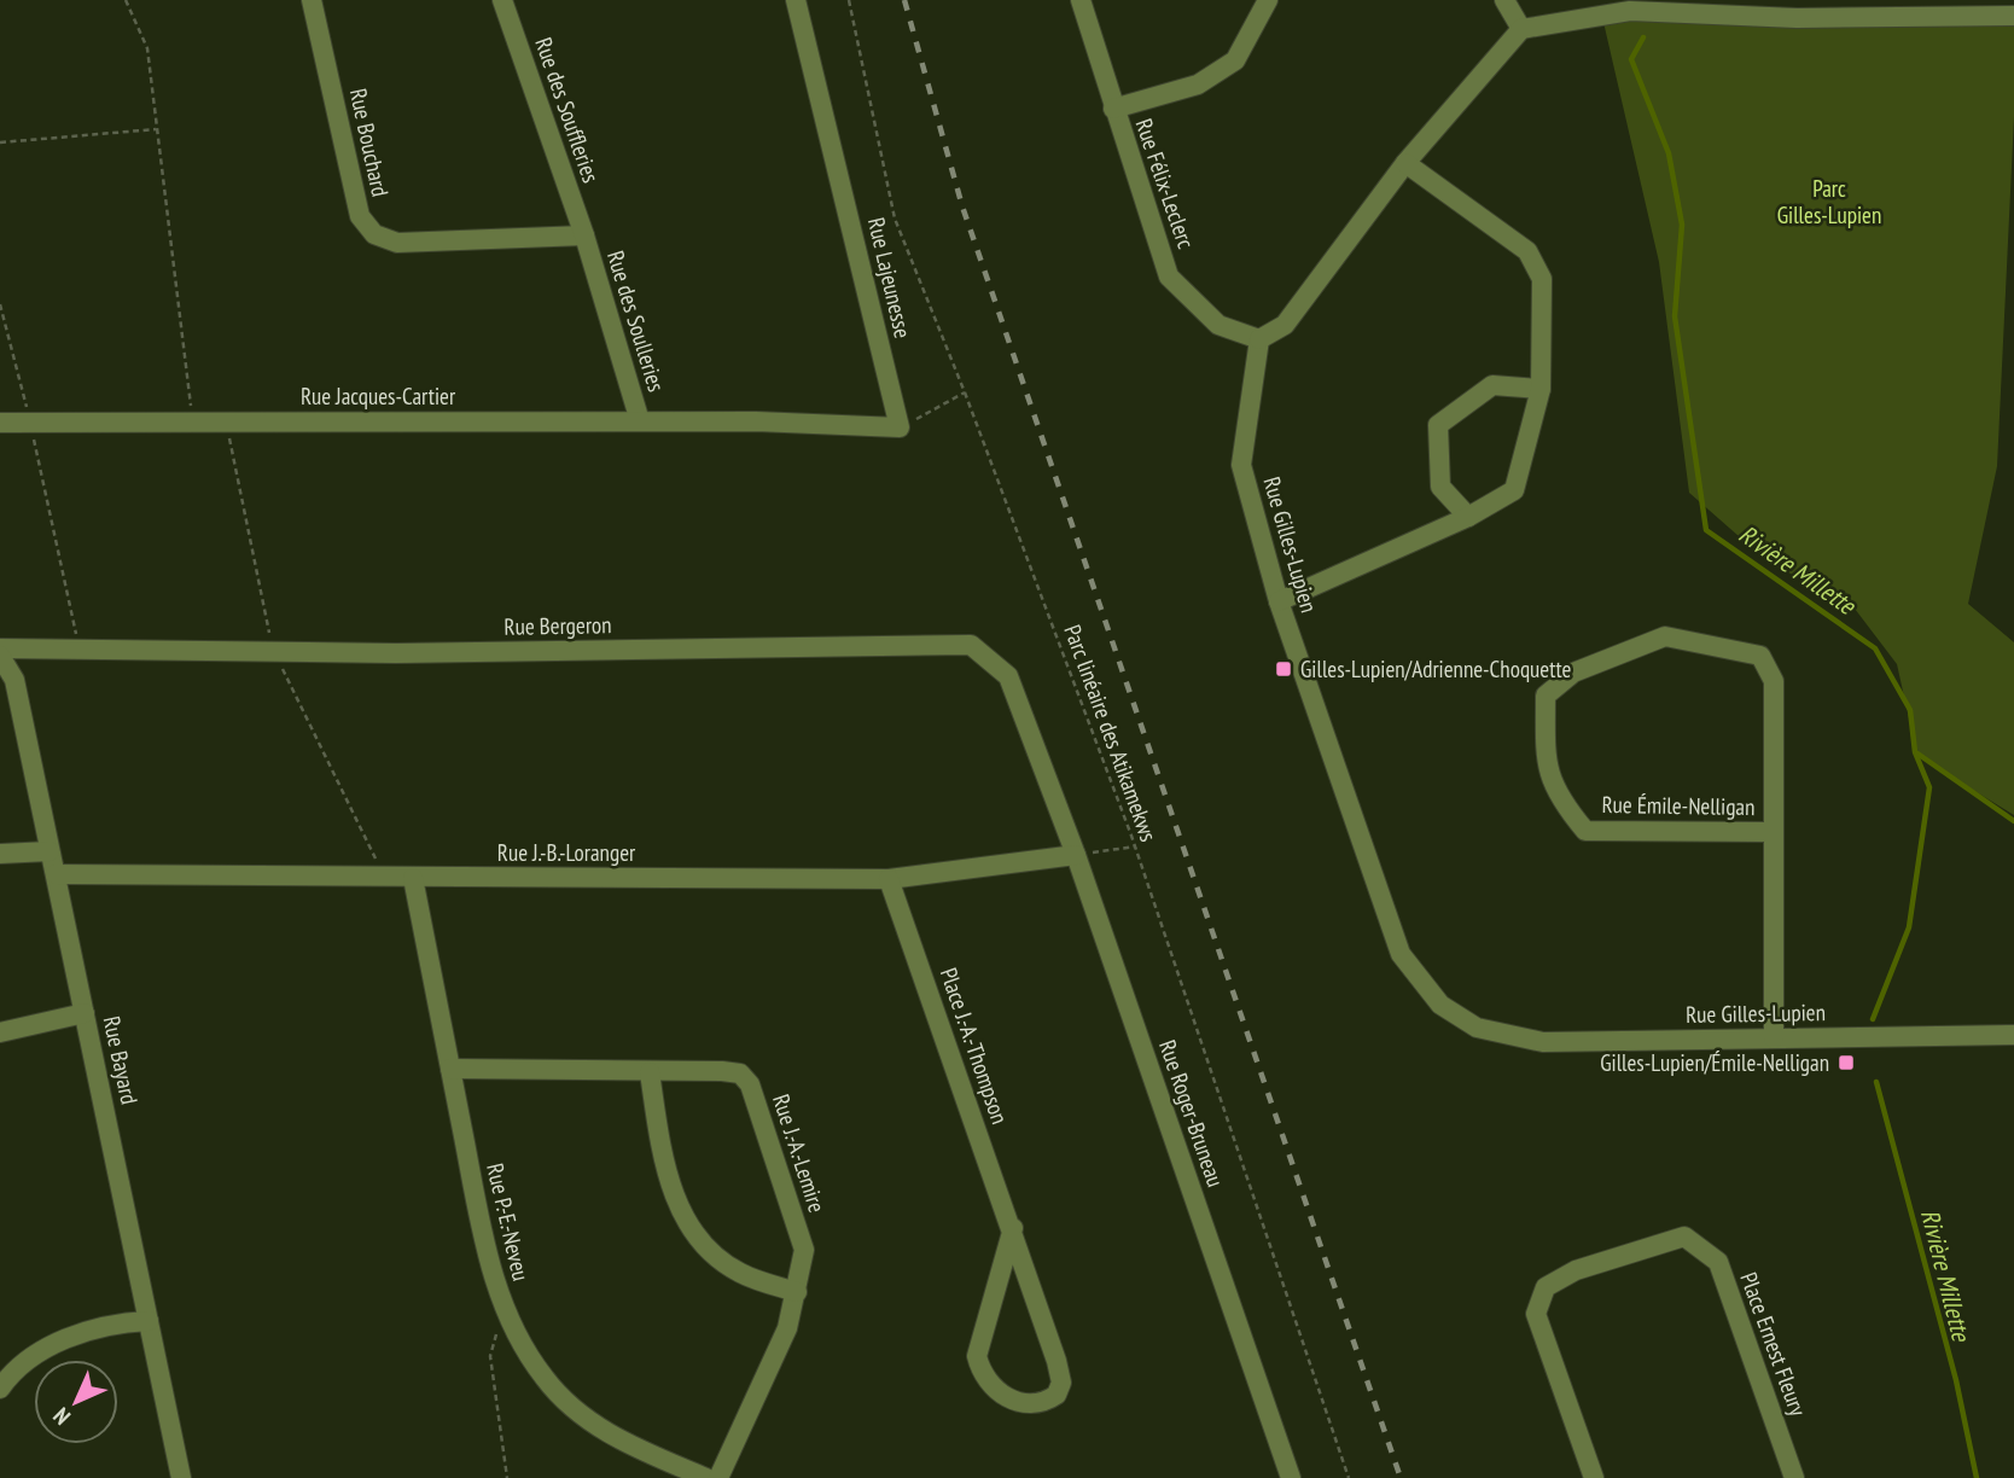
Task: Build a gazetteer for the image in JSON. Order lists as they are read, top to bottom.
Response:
{
  "streets": {
    "street": [
      "Rue des Souffleries",
      "Rue Bouchard",
      "Rue Félix-Leclerc",
      "Rue Lajeunesse",
      "Rue des Soulleries",
      "Rue Jacques-Cartier",
      "Rue Gilles-Lupien",
      "Rue Bergeron",
      "Rue Émile-Nelligan",
      "Rue J.-B.-Loranger",
      "Place J.-A.-Thompson",
      "Rue Bayard",
      "Rue Roger-Bruneau",
      "Rue J.-A.-Lemire",
      "Rue P.-E.-Neveu",
      "Place Ernest Fleury"
    ],
    "path": ["Parc linéaire des Atikamekws"]
  },
  "crossings": [
    ["Rue des Souffleries", "Rue Bouchard"],
    ["Rue des Souffleries", "Rue des Soulleries"],
    ["Rue Bouchard", "Rue des Soulleries"],
    ["Rue Félix-Leclerc", "Rue Gilles-Lupien"],
    ["Rue Lajeunesse", "Rue Jacques-Cartier"],
    ["Rue des Soulleries", "Rue Jacques-Cartier"],
    ["Rue Gilles-Lupien", "Rue Émile-Nelligan"],
    ["Rue Bergeron", "Rue Roger-Bruneau"],
    ["Rue J.-B.-Loranger", "Place J.-A.-Thompson"],
    ["Rue J.-B.-Loranger", "Rue Bayard"],
    ["Rue J.-B.-Loranger", "Rue Roger-Bruneau"],
    ["Rue J.-B.-Loranger", "Rue P.-E.-Neveu"],
    ["Rue J.-A.-Lemire", "Rue P.-E.-Neveu"]
  ],
  "water": ["Rivière Millette"],
  "parks": ["Parc Gilles-Lupien"],
  "places": {
    "transit": ["Gilles-Lupien/Adrienne-Choquette", "Gilles-Lupien/Émile-Nelligan"]
  },
  "north": "bottom left"
}
